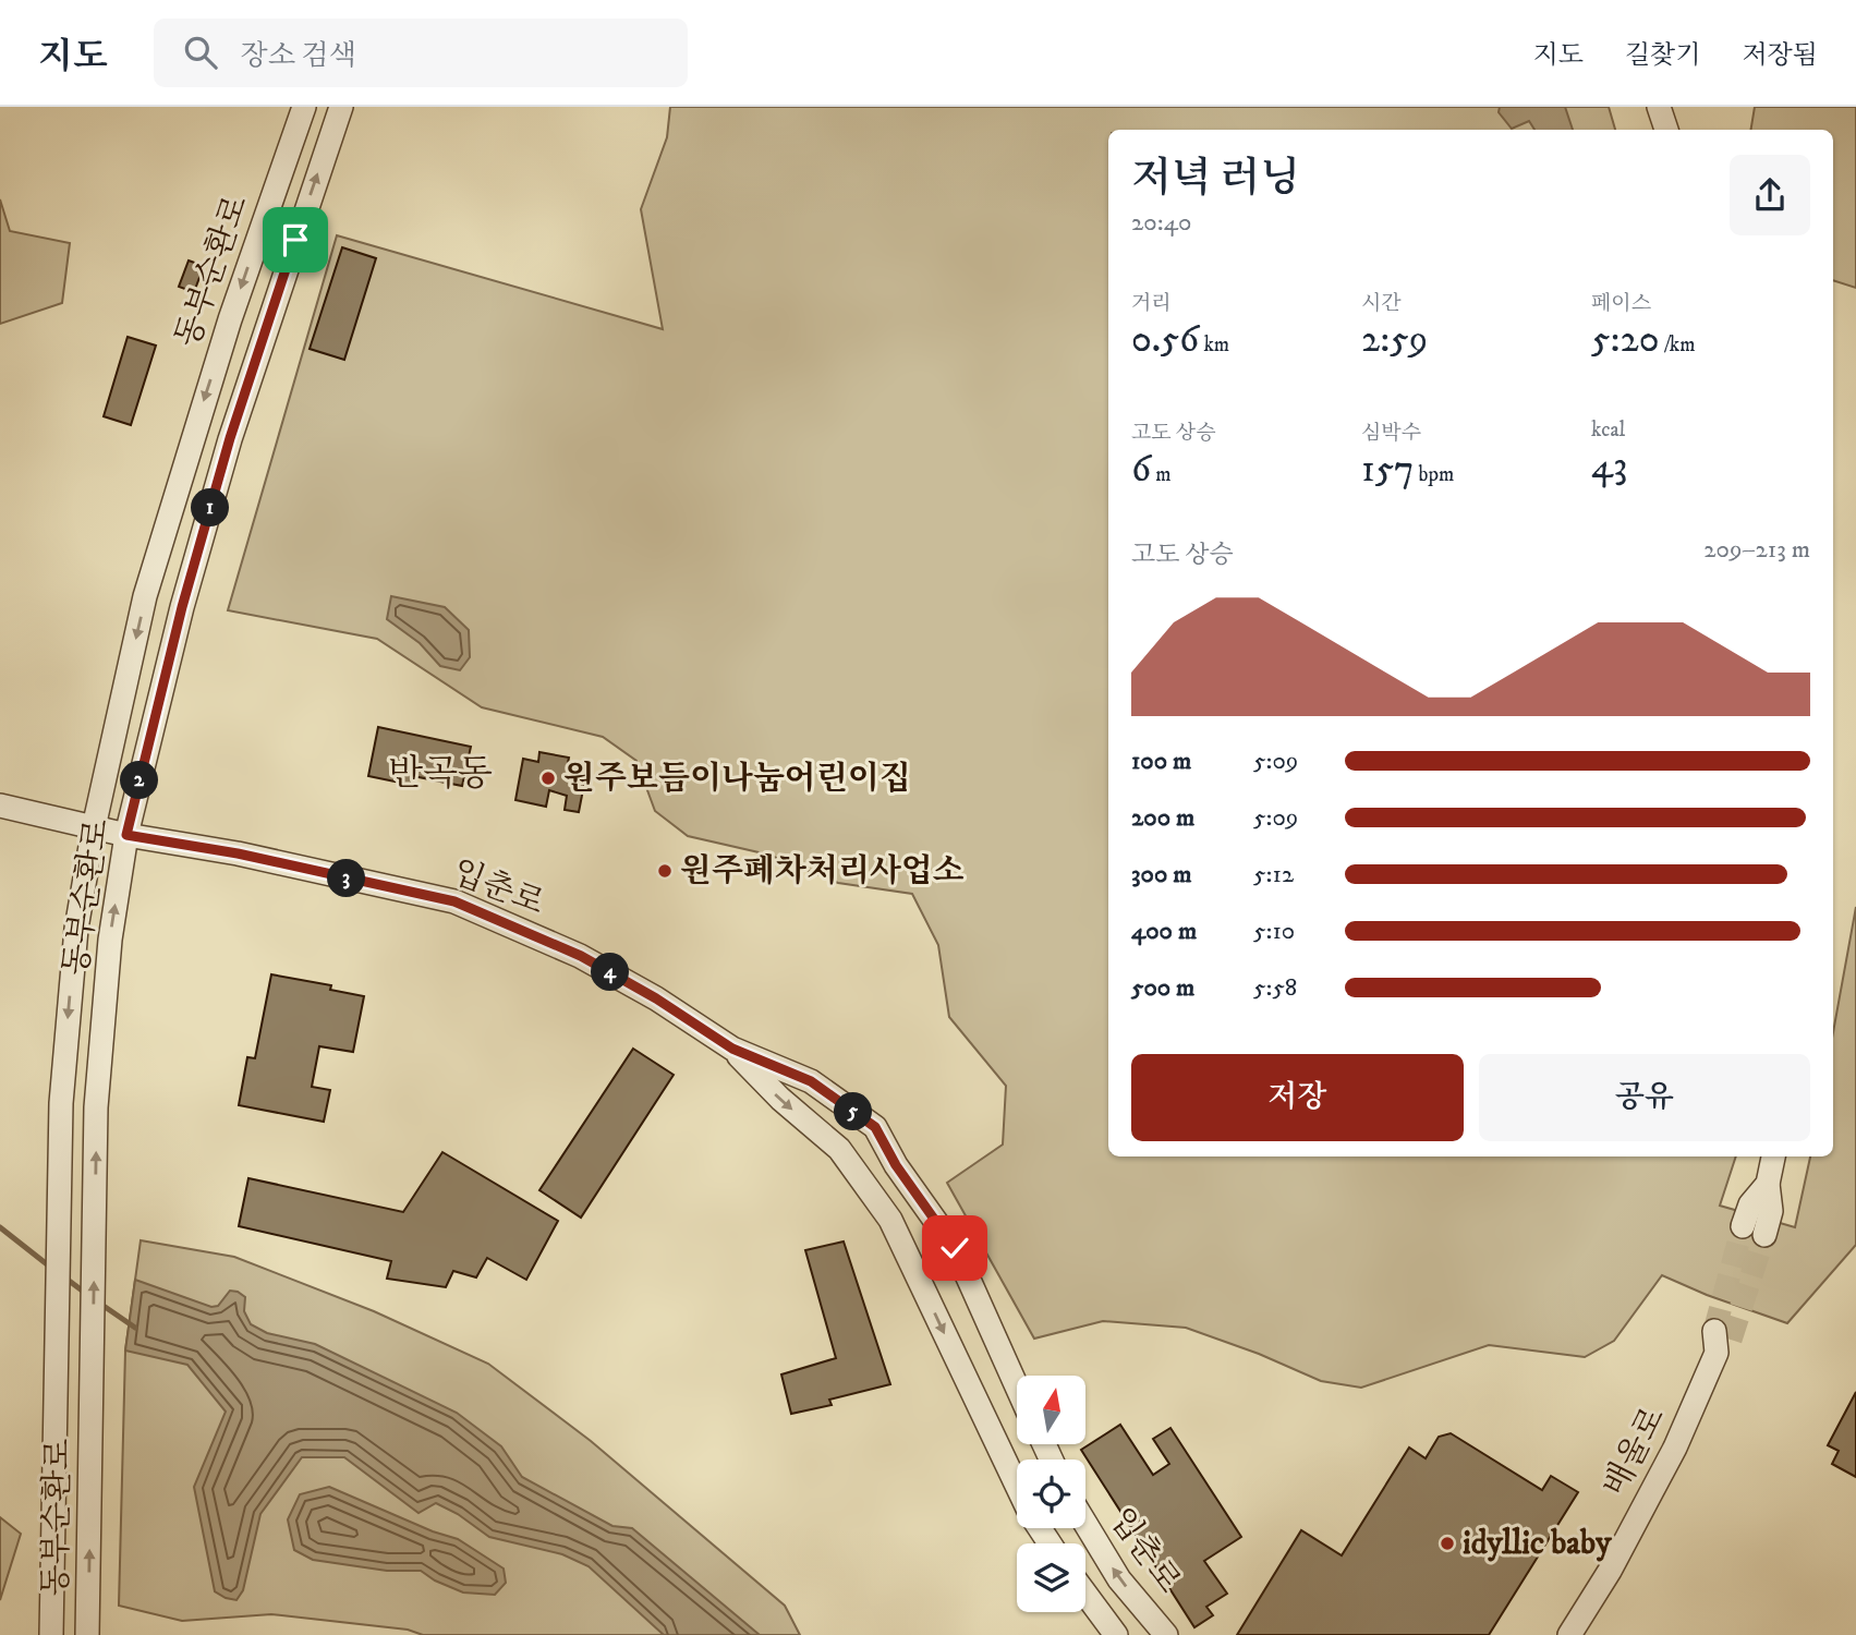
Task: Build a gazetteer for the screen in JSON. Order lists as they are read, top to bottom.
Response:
{
  "streets": {
    "street": ["동부순환로", "입춘로", "배울로"]
  },
  "crossings": [
    ["동부순환로", "입춘로"]
  ],
  "districts": ["반곡동"],
  "places": ["원주보듬이나눔어린이집", "원주폐차처리사업소", "idyllic baby"],
  "north": "top",
  "page": {
    "header": "지도",
    "search": "장소 검색",
    "nav": ["지도", "길찾기", "저장됨"],
    "heading": ["저녁 러닝", "20:40"],
    "stats": [
      ["거리", "0.56 km"],
      ["시간", "2:59"],
      ["페이스", "5:20 /km"],
      ["고도 상승", "6 m"],
      ["심박수", "157 bpm"],
      ["kcal", "43"]
    ],
    "pins": [
      "1",
      "2",
      "3",
      "4",
      "5"
    ],
    "chart": ["고도 상승", "209–213 m"],
    "list": [
      {
        "name": "100 m",
        "note": "5:09"
      },
      {
        "name": "200 m",
        "note": "5:09"
      },
      {
        "name": "300 m",
        "note": "5:12"
      },
      {
        "name": "400 m",
        "note": "5:10"
      },
      {
        "name": "500 m",
        "note": "5:58"
      }
    ],
    "buttons": ["저장", "공유"]
  }
}
